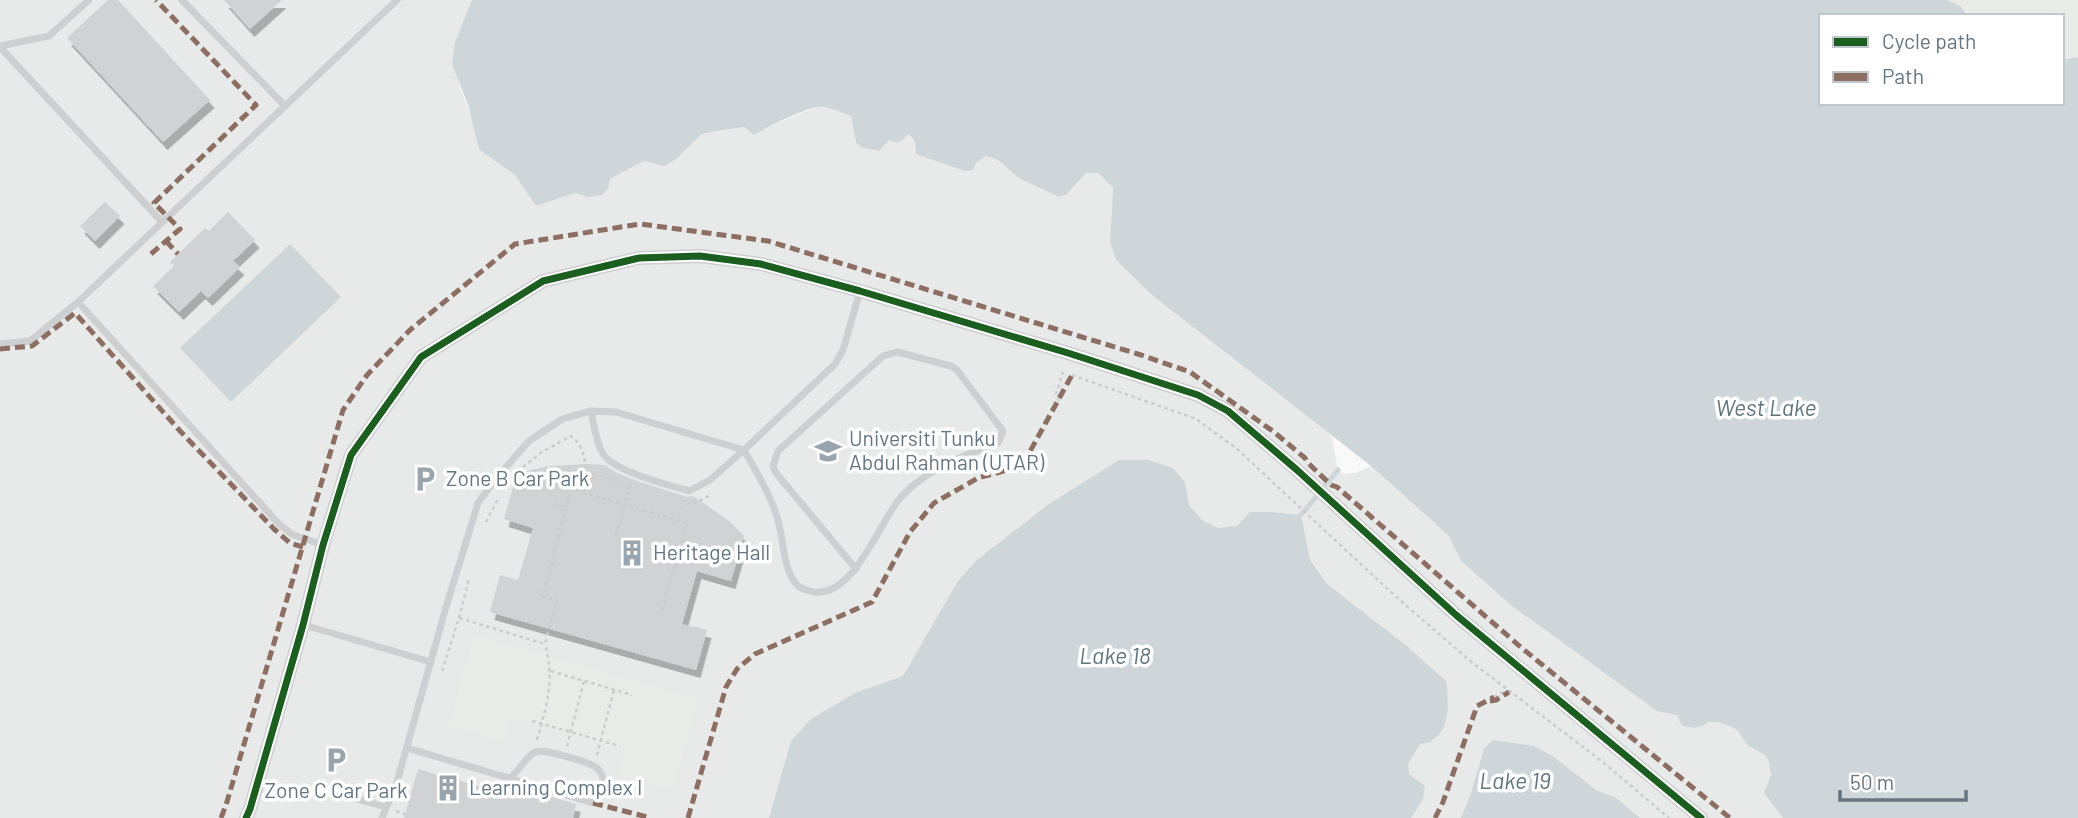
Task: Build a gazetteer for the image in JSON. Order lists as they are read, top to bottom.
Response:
{
  "water": ["West Lake", "Lake 18", "Lake 19"],
  "places": {
    "school or university": ["Universiti Tunku Abdul Rahman (UTAR)"],
    "parking": ["Zone B Car Park", "Zone C Car Park"],
    "building": ["Heritage Hall", "Learning Complex I"]
  },
  "legend": ["Cycle path", "Path"],
  "scale_bar": "50 m"
}
